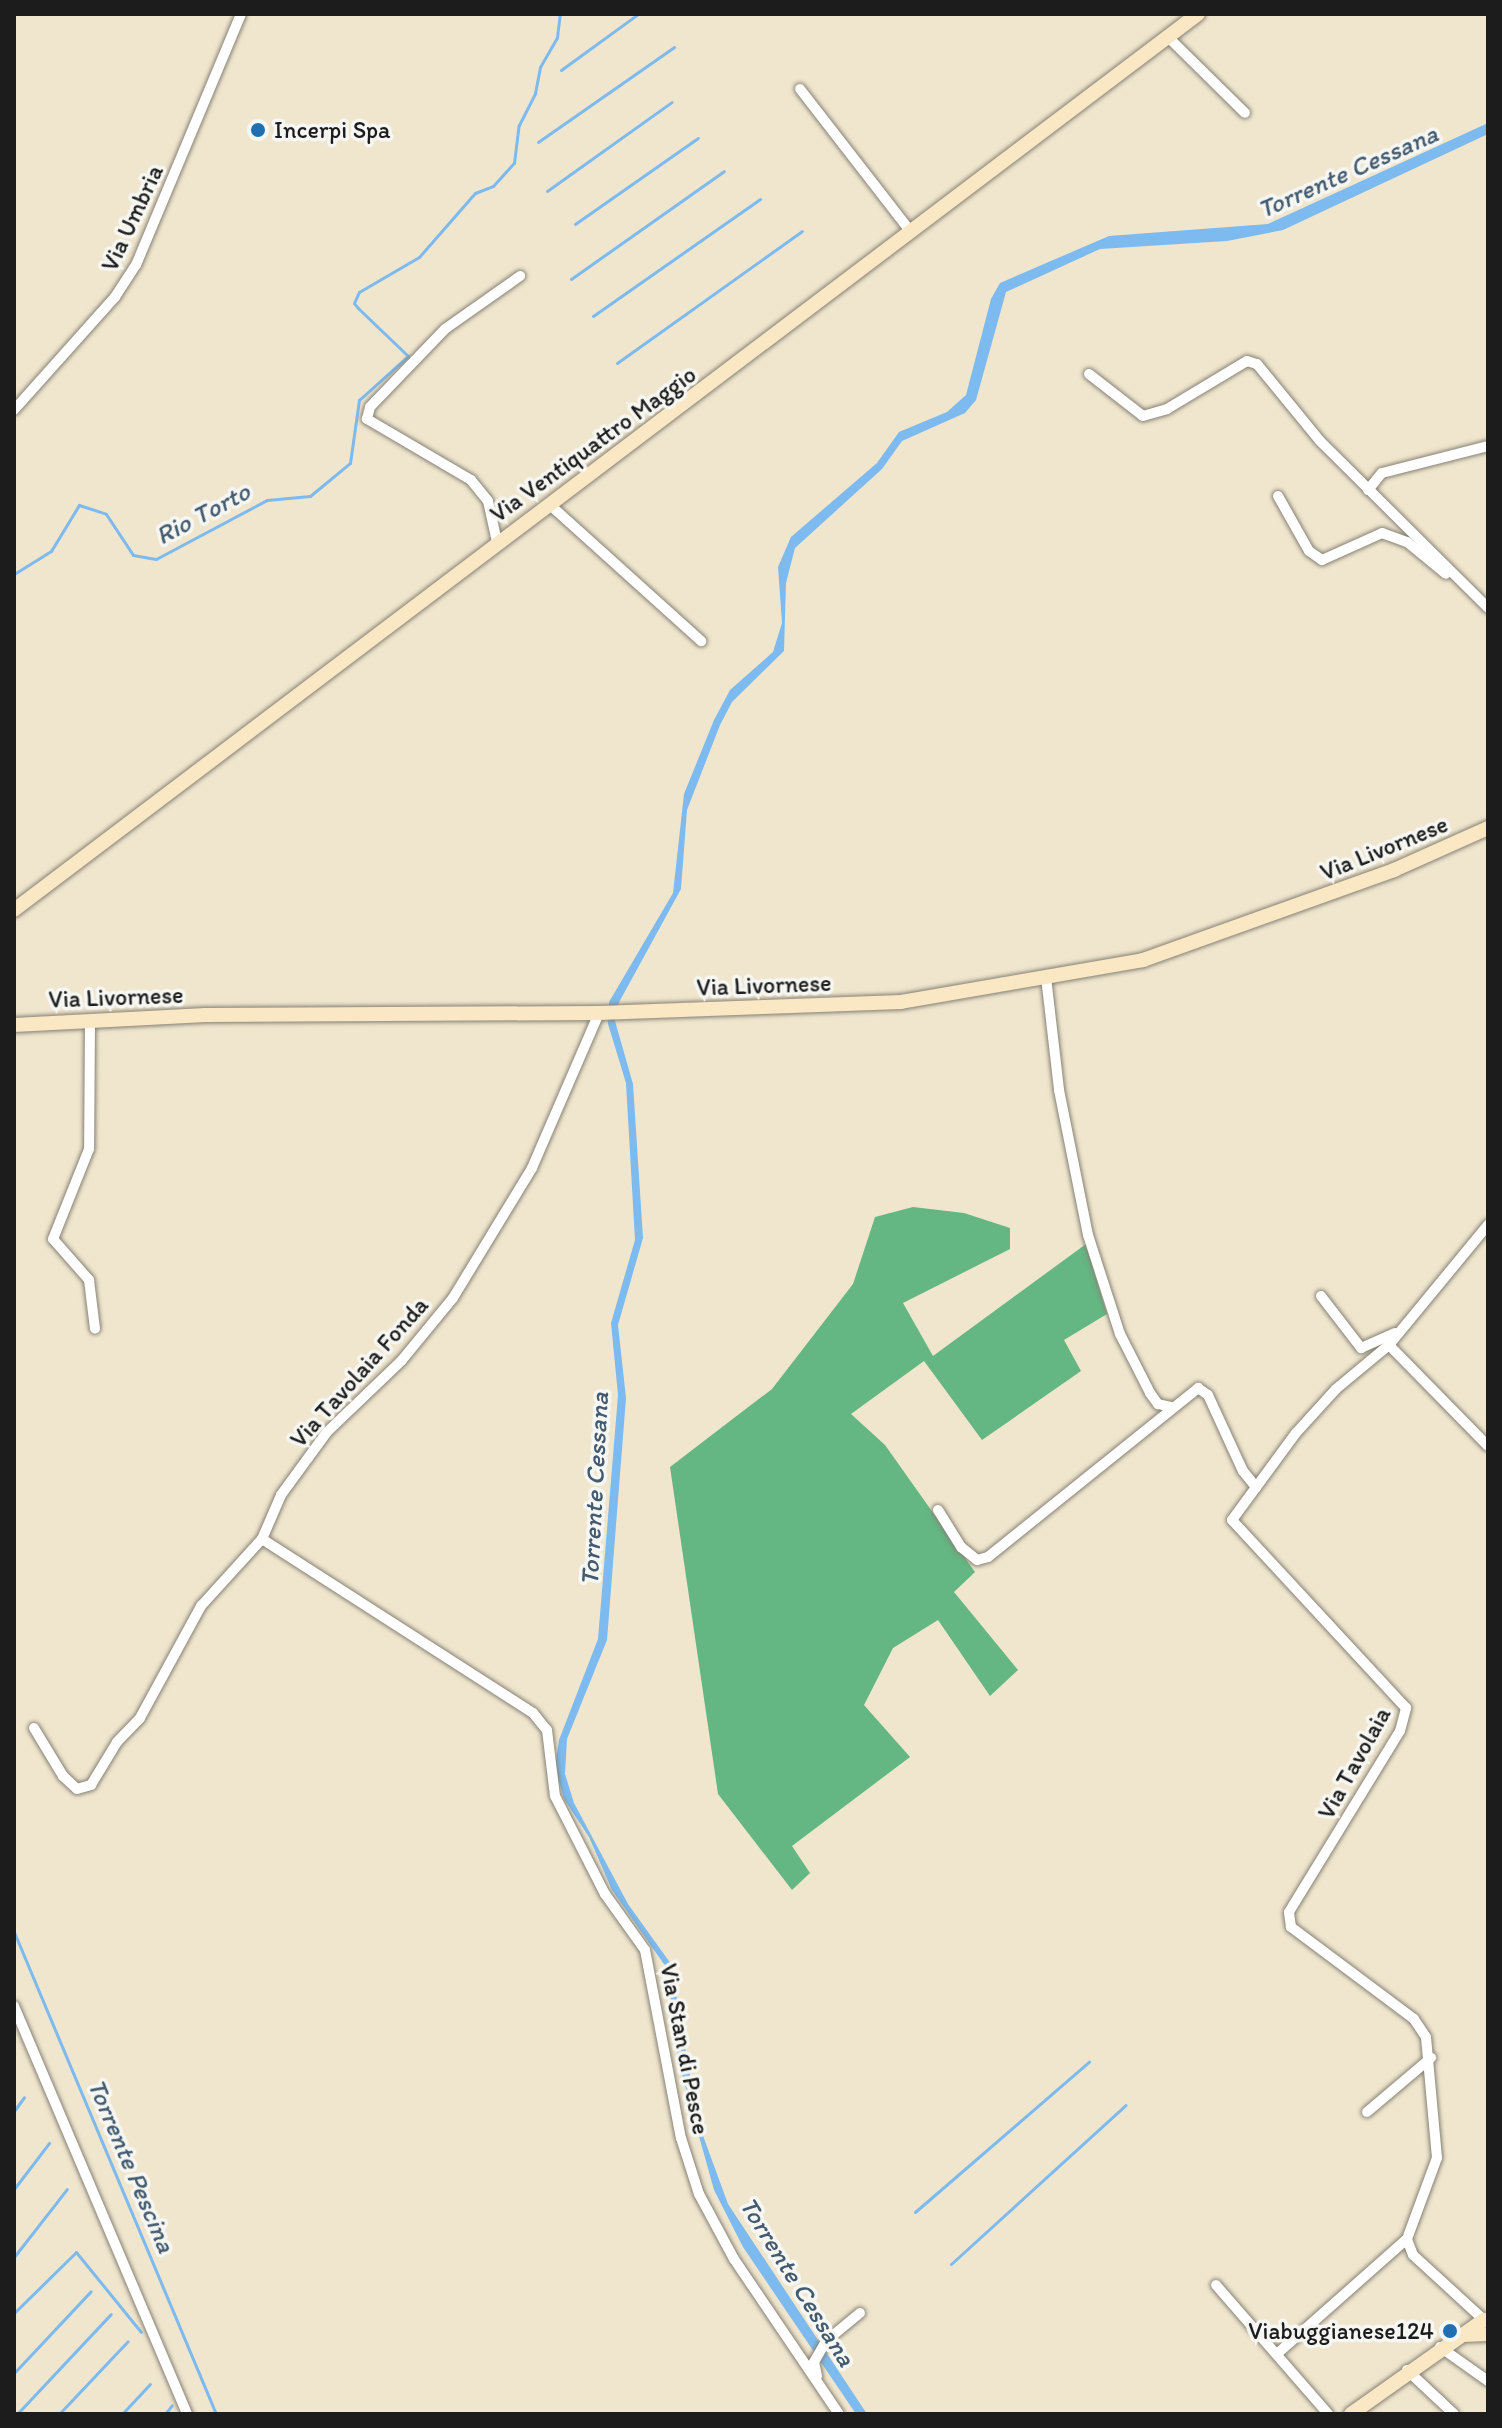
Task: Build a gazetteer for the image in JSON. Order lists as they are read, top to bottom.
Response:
{
  "streets": {
    "main road": ["Via Ventiquattro Maggio", "Via Livornese"],
    "street": [
      "Via Umbria",
      "Via Tavolaia Fonda",
      "Via Tavolaia",
      "Via Stan di Pesce"
    ]
  },
  "crossings": [
    ["Via Livornese", "Via Tavolaia Fonda"],
    ["Via Tavolaia Fonda", "Via Stan di Pesce"]
  ],
  "water": ["Torrente Cessana", "Rio Torto", "Torrente Pescina"],
  "places": ["Incerpi Spa", "Viabuggianese124"]
}
